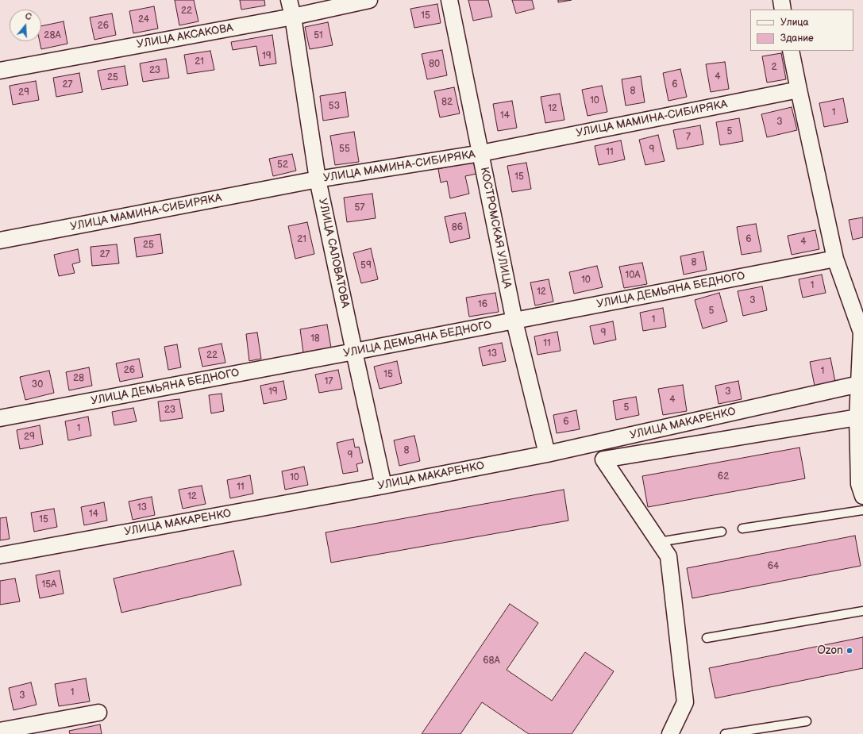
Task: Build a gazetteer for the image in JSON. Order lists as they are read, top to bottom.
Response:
{
  "streets": {
    "street": [
      "УЛИЦА АКСАКОВА",
      "УЛИЦА МАМИНА-СИБИРЯКА",
      "КОСТРОМСКАЯ УЛИЦА",
      "УЛИЦА САЛОВАТОВА",
      "УЛИЦА ДЕМЬЯНА БЕДНОГО",
      "УЛИЦА МАКАРЕНКО"
    ]
  },
  "crossings": [
    ["УЛИЦА АКСАКОВА", "УЛИЦА САЛОВАТОВА"],
    ["УЛИЦА МАМИНА-СИБИРЯКА", "КОСТРОМСКАЯ УЛИЦА"],
    ["УЛИЦА МАМИНА-СИБИРЯКА", "УЛИЦА САЛОВАТОВА"],
    ["КОСТРОМСКАЯ УЛИЦА", "УЛИЦА ДЕМЬЯНА БЕДНОГО"],
    ["КОСТРОМСКАЯ УЛИЦА", "УЛИЦА МАКАРЕНКО"],
    ["УЛИЦА САЛОВАТОВА", "УЛИЦА ДЕМЬЯНА БЕДНОГО"],
    ["УЛИЦА САЛОВАТОВА", "УЛИЦА МАКАРЕНКО"]
  ],
  "places": ["Ozon"],
  "house_numbers": [
    "22",
    "15",
    "24",
    "26",
    "28А",
    "51",
    "19",
    "21",
    "80",
    "2",
    "23",
    "4",
    "25",
    "27",
    "6",
    "8",
    "29",
    "10",
    "82",
    "53",
    "12",
    "1",
    "14",
    "3",
    "5",
    "7",
    "55",
    "9",
    "11",
    "52",
    "15",
    "57",
    "86",
    "21",
    "6",
    "4",
    "25",
    "27",
    "8",
    "59",
    "10А",
    "10",
    "1",
    "12",
    "3",
    "16",
    "5",
    "1",
    "9",
    "18",
    "11",
    "13",
    "22",
    "26",
    "1",
    "15",
    "28",
    "17",
    "30",
    "19",
    "3",
    "4",
    "5",
    "23",
    "6",
    "1",
    "29",
    "8",
    "9",
    "62",
    "10",
    "11",
    "12",
    "13",
    "14",
    "15",
    "64",
    "15А",
    "68А",
    "1",
    "3"
  ],
  "legend": ["Улица", "Здание"],
  "north": "top"
}
